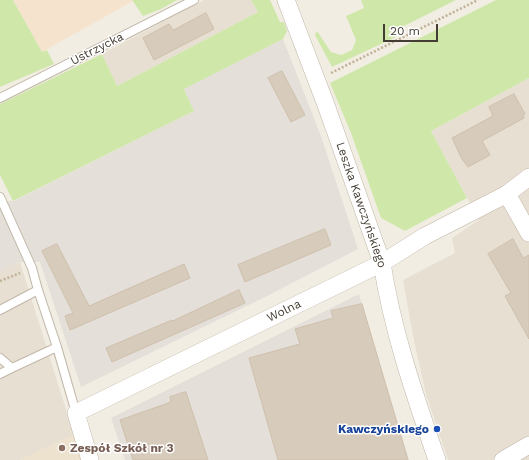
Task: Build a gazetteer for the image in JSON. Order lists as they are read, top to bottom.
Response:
{
  "streets": {
    "street": ["Leszka Kawczyńskiego", "Wolna"],
    "lane": ["Ustrzycka"]
  },
  "crossings": [
    ["Leszka Kawczyńskiego", "Wolna"]
  ],
  "places": ["Kawczyńskiego", "Zespół Szkół nr 3"],
  "scale_bar": "20 m"
}
